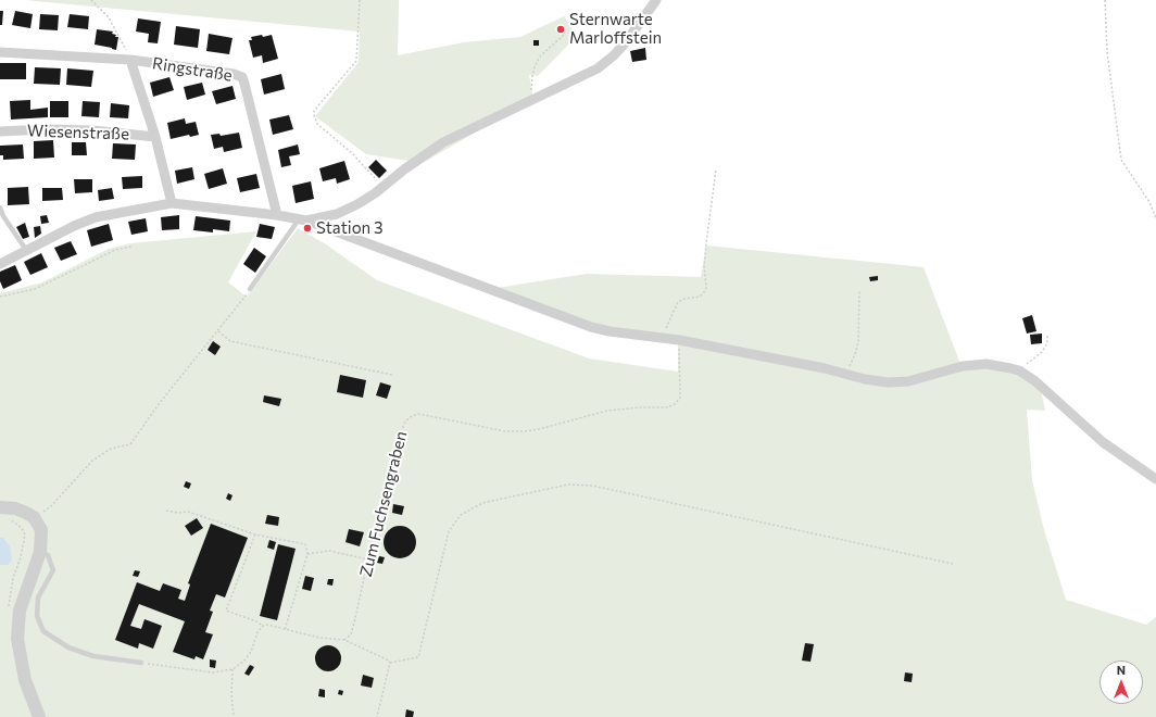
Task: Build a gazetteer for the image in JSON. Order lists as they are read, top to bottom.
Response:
{
  "streets": {
    "street": ["Ringstraße", "Wiesenstraße"],
    "path": ["Zum Fuchsengraben"]
  },
  "places": ["Sternwarte Marloffstein", "Station 3"],
  "north": "top"
}
